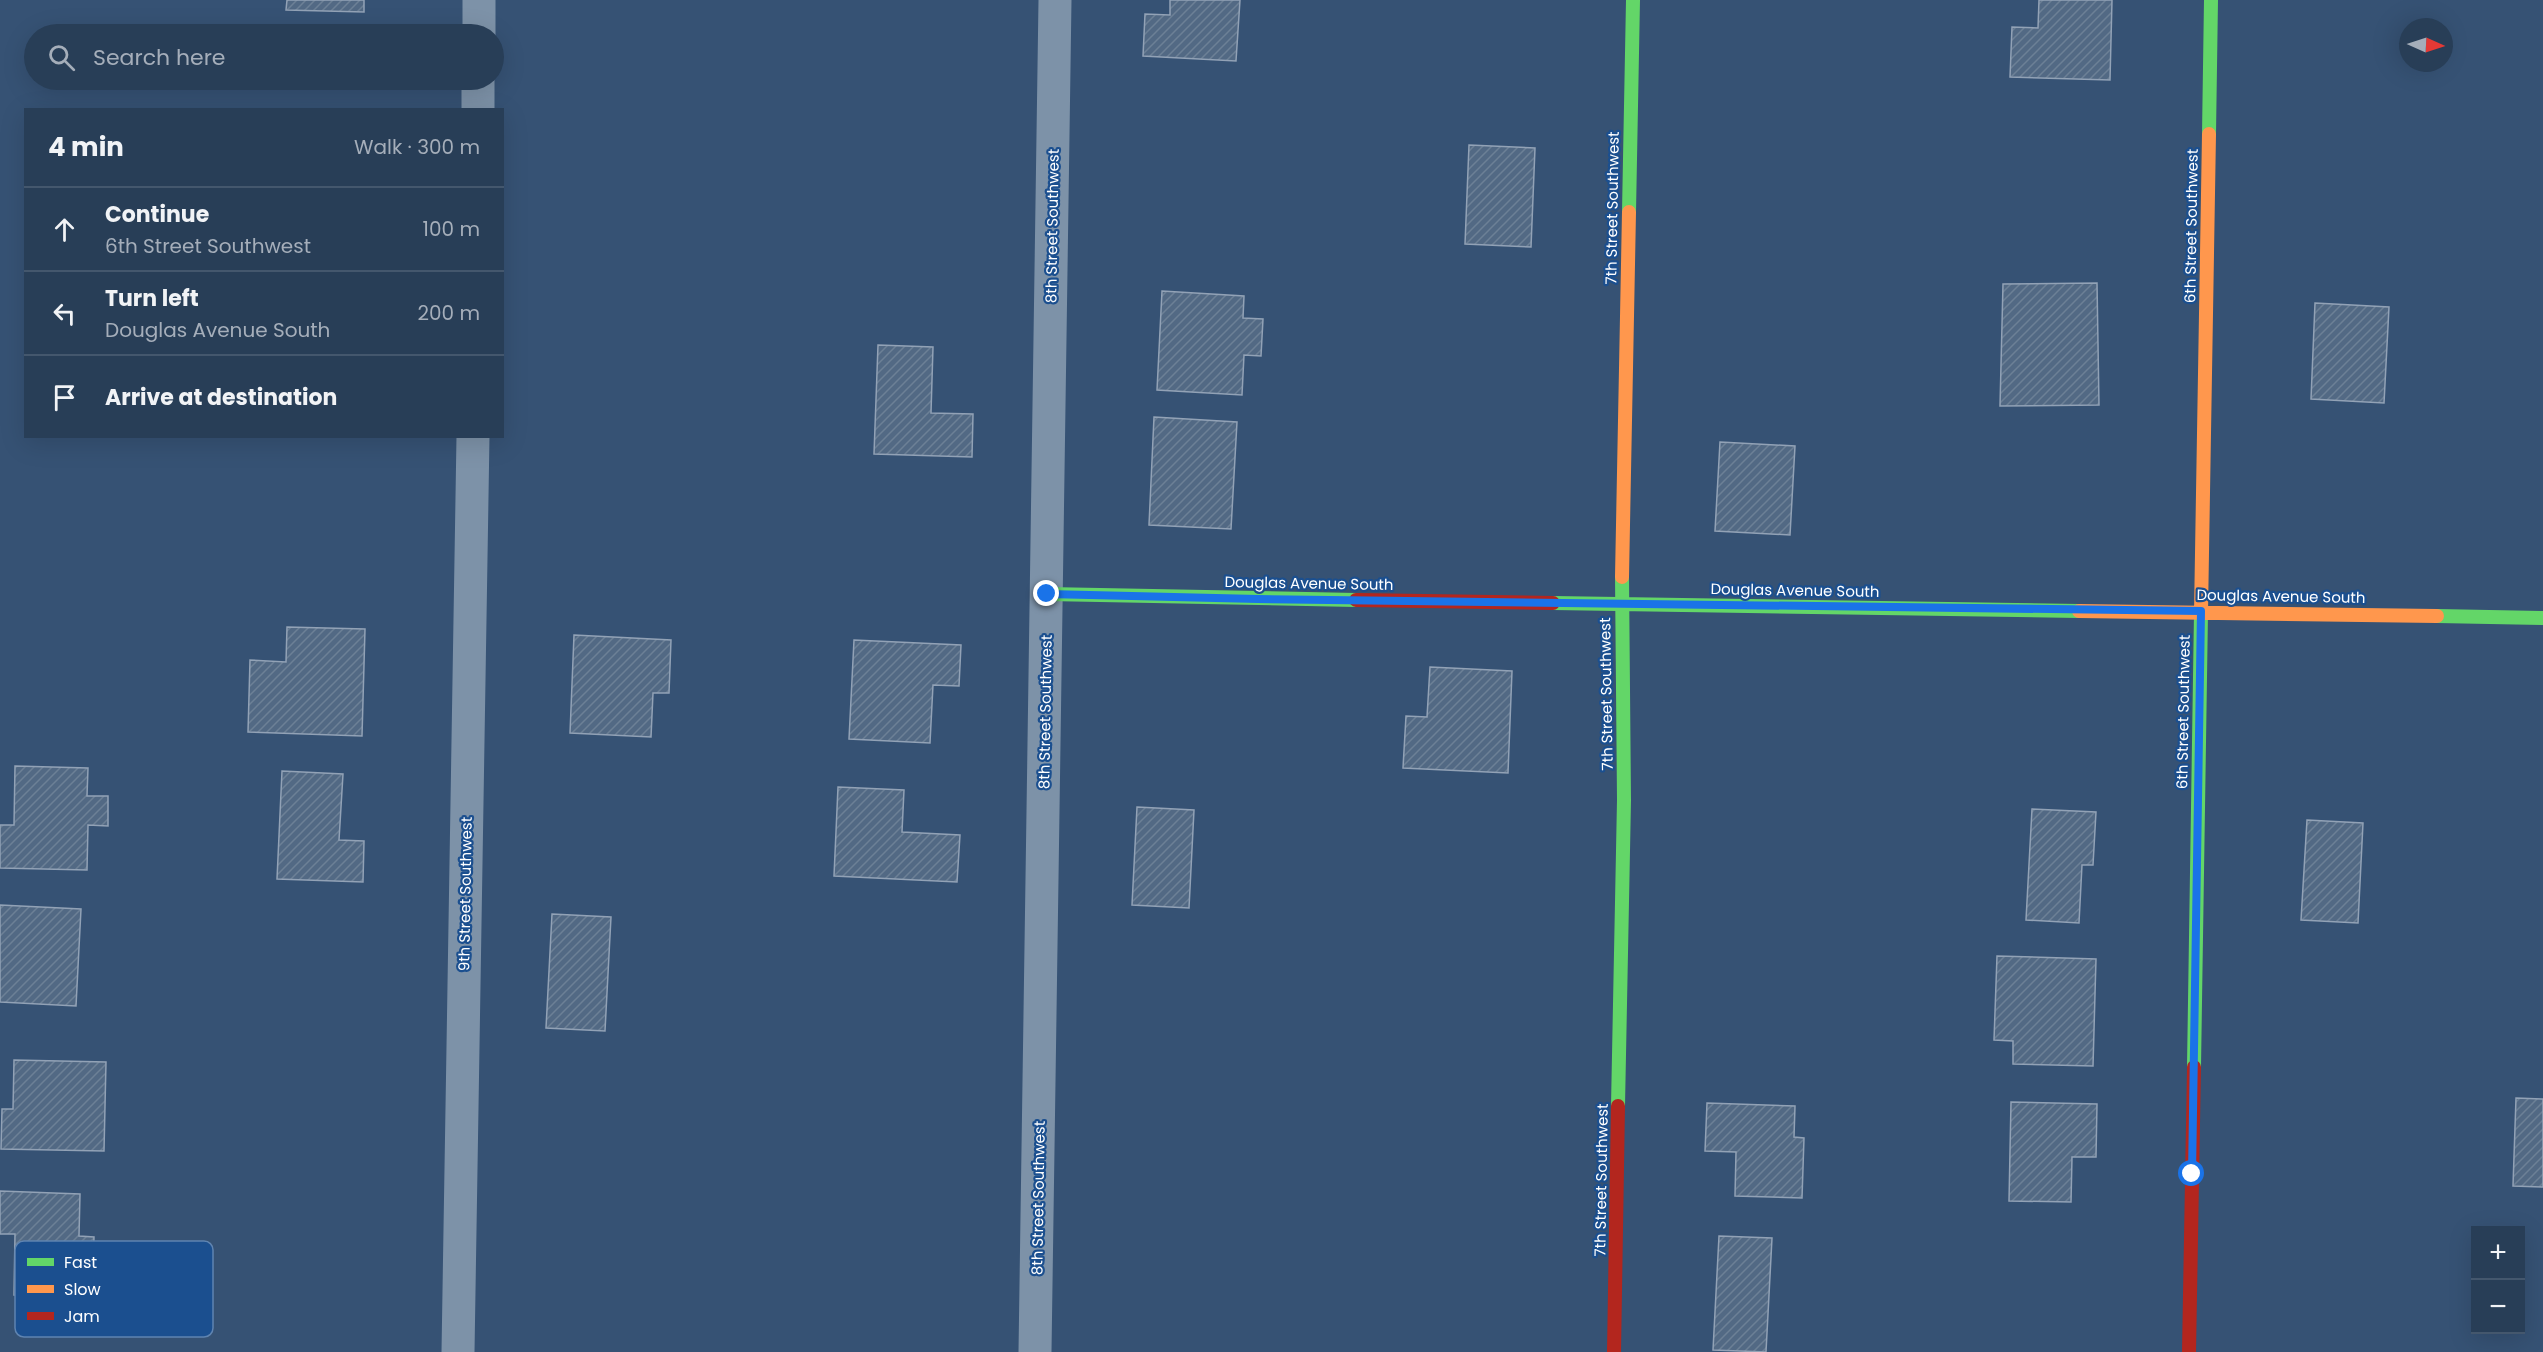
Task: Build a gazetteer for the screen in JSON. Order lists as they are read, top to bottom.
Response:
{
  "streets": {
    "street": [
      "7th Street Southwest",
      "8th Street Southwest",
      "6th Street Southwest",
      "Douglas Avenue South",
      "9th Street Southwest"
    ]
  },
  "crossings": [
    ["7th Street Southwest", "Douglas Avenue South"],
    ["8th Street Southwest", "Douglas Avenue South"],
    ["6th Street Southwest", "Douglas Avenue South"]
  ],
  "legend": ["Fast", "Slow", "Jam"],
  "north": "right",
  "page": {
    "search": "Search here",
    "heading": ["4 min", "Walk · 300 m"],
    "list": [
      ["Continue", "6th Street Southwest", "100 m"],
      ["Turn left", "Douglas Avenue South", "200 m"],
      "Arrive at destination"
    ],
    "map_buttons": ["+", "−"]
  }
}
